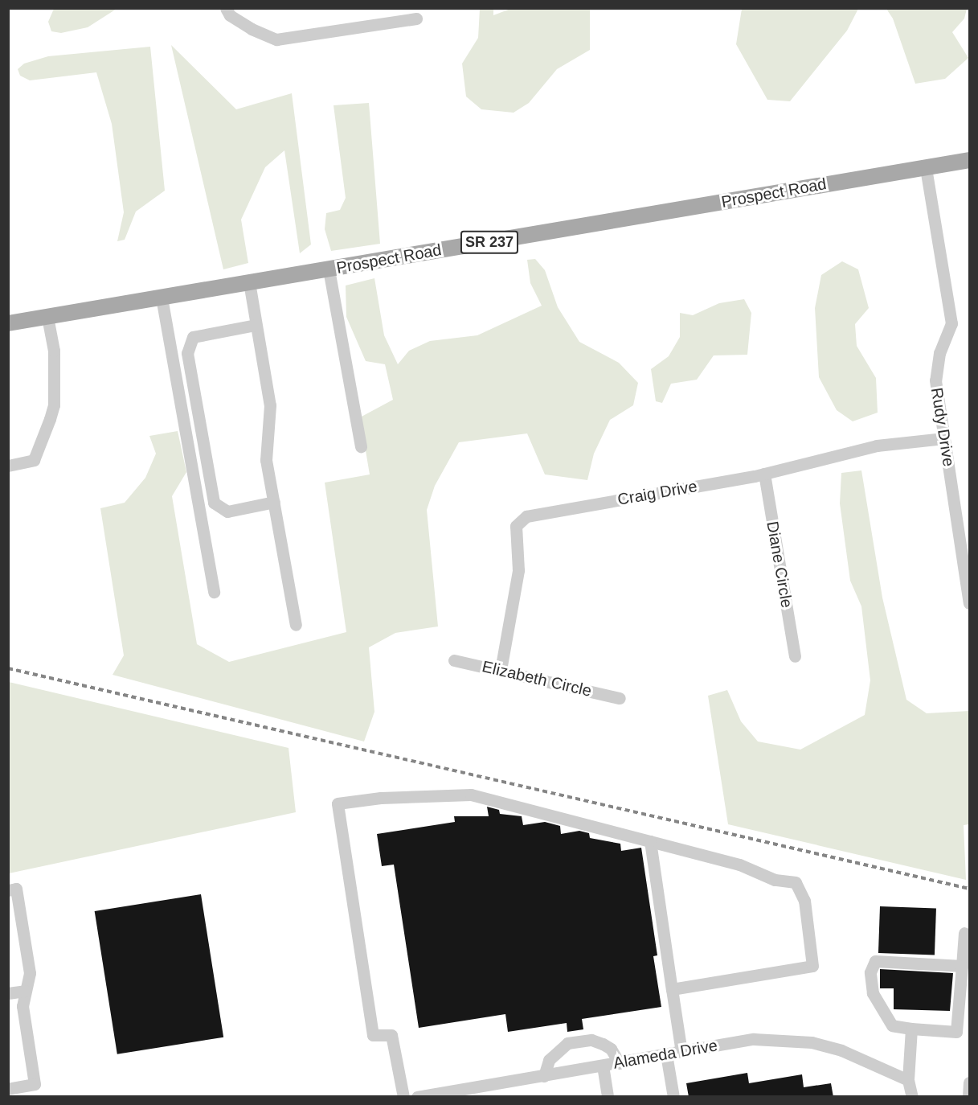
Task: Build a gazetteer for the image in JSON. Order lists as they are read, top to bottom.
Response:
{
  "streets": {
    "main road": ["Prospect Road", "SR 237"],
    "street": [
      "Rudy Drive",
      "Craig Drive",
      "Diane Circle",
      "Elizabeth Circle",
      "Alameda Drive"
    ]
  },
  "crossings": [
    ["Prospect Road", "Rudy Drive"],
    ["Rudy Drive", "Craig Drive"],
    ["Craig Drive", "Diane Circle"],
    ["Craig Drive", "Elizabeth Circle"]
  ]
}
